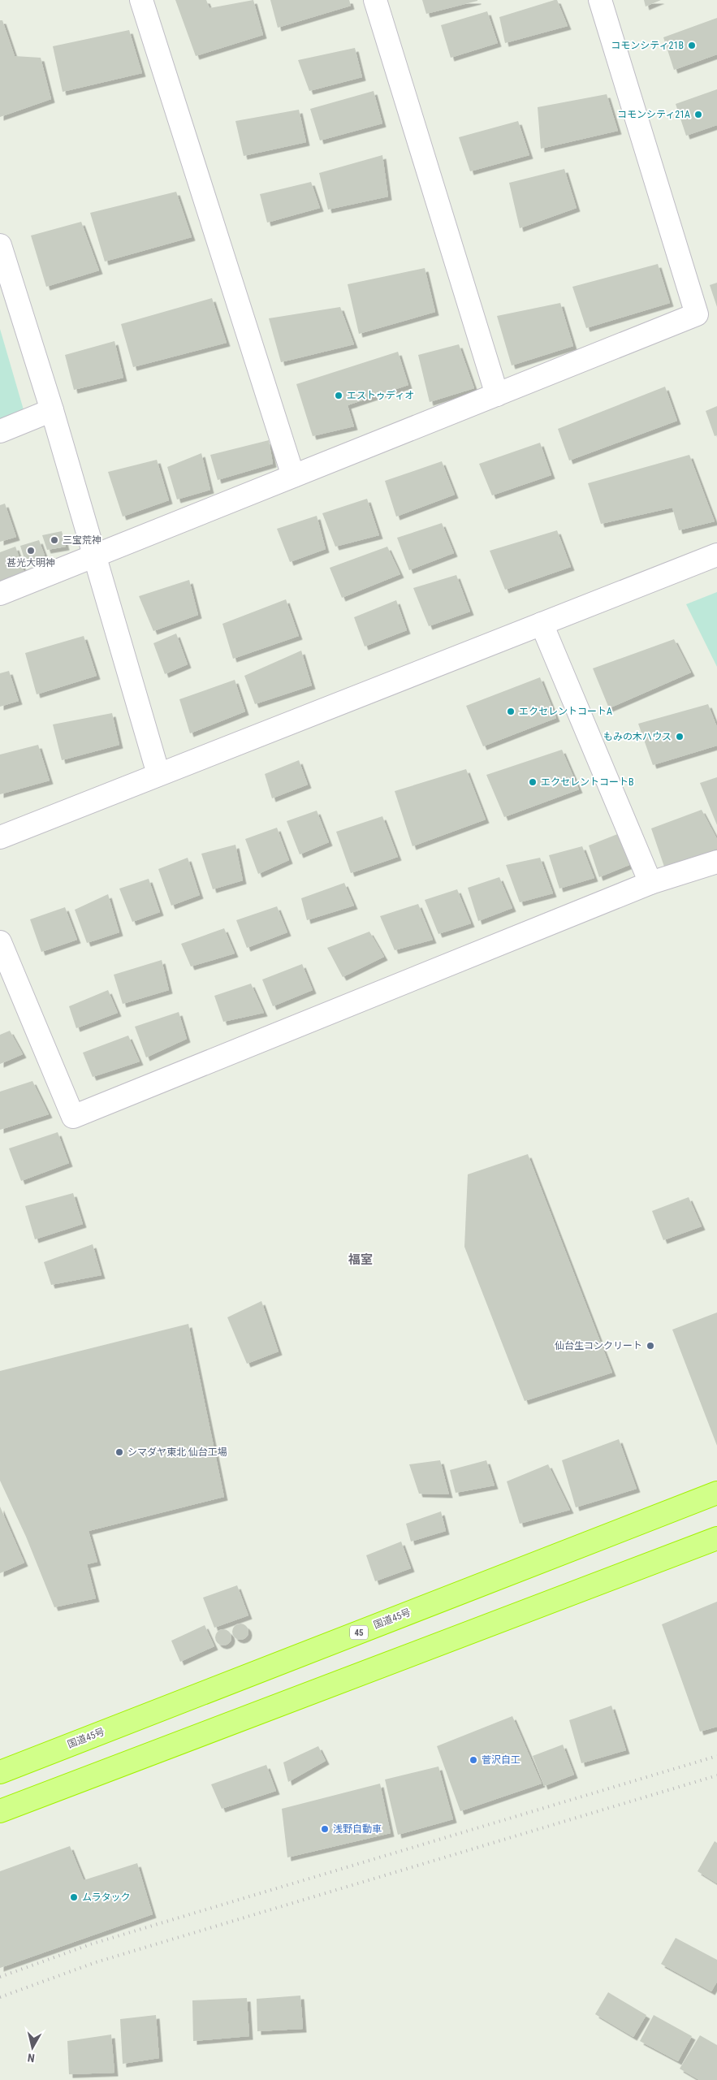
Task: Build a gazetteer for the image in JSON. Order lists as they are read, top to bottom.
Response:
{
  "streets": {
    "highway": ["国道45号", "45"]
  },
  "districts": ["福室"],
  "places": [
    "コモンシティ21B",
    "コモンシティ21A",
    "エストゥディオ",
    "三宝荒神",
    "甚光大明神",
    "エクセレントコートA",
    "もみの木ハウス",
    "エクセレントコートB",
    "仙台生コンクリート",
    "シマダヤ東北 仙台工場",
    "菅沢自工",
    "浅野自動車",
    "ムラタック"
  ],
  "north": "bottom"
}
